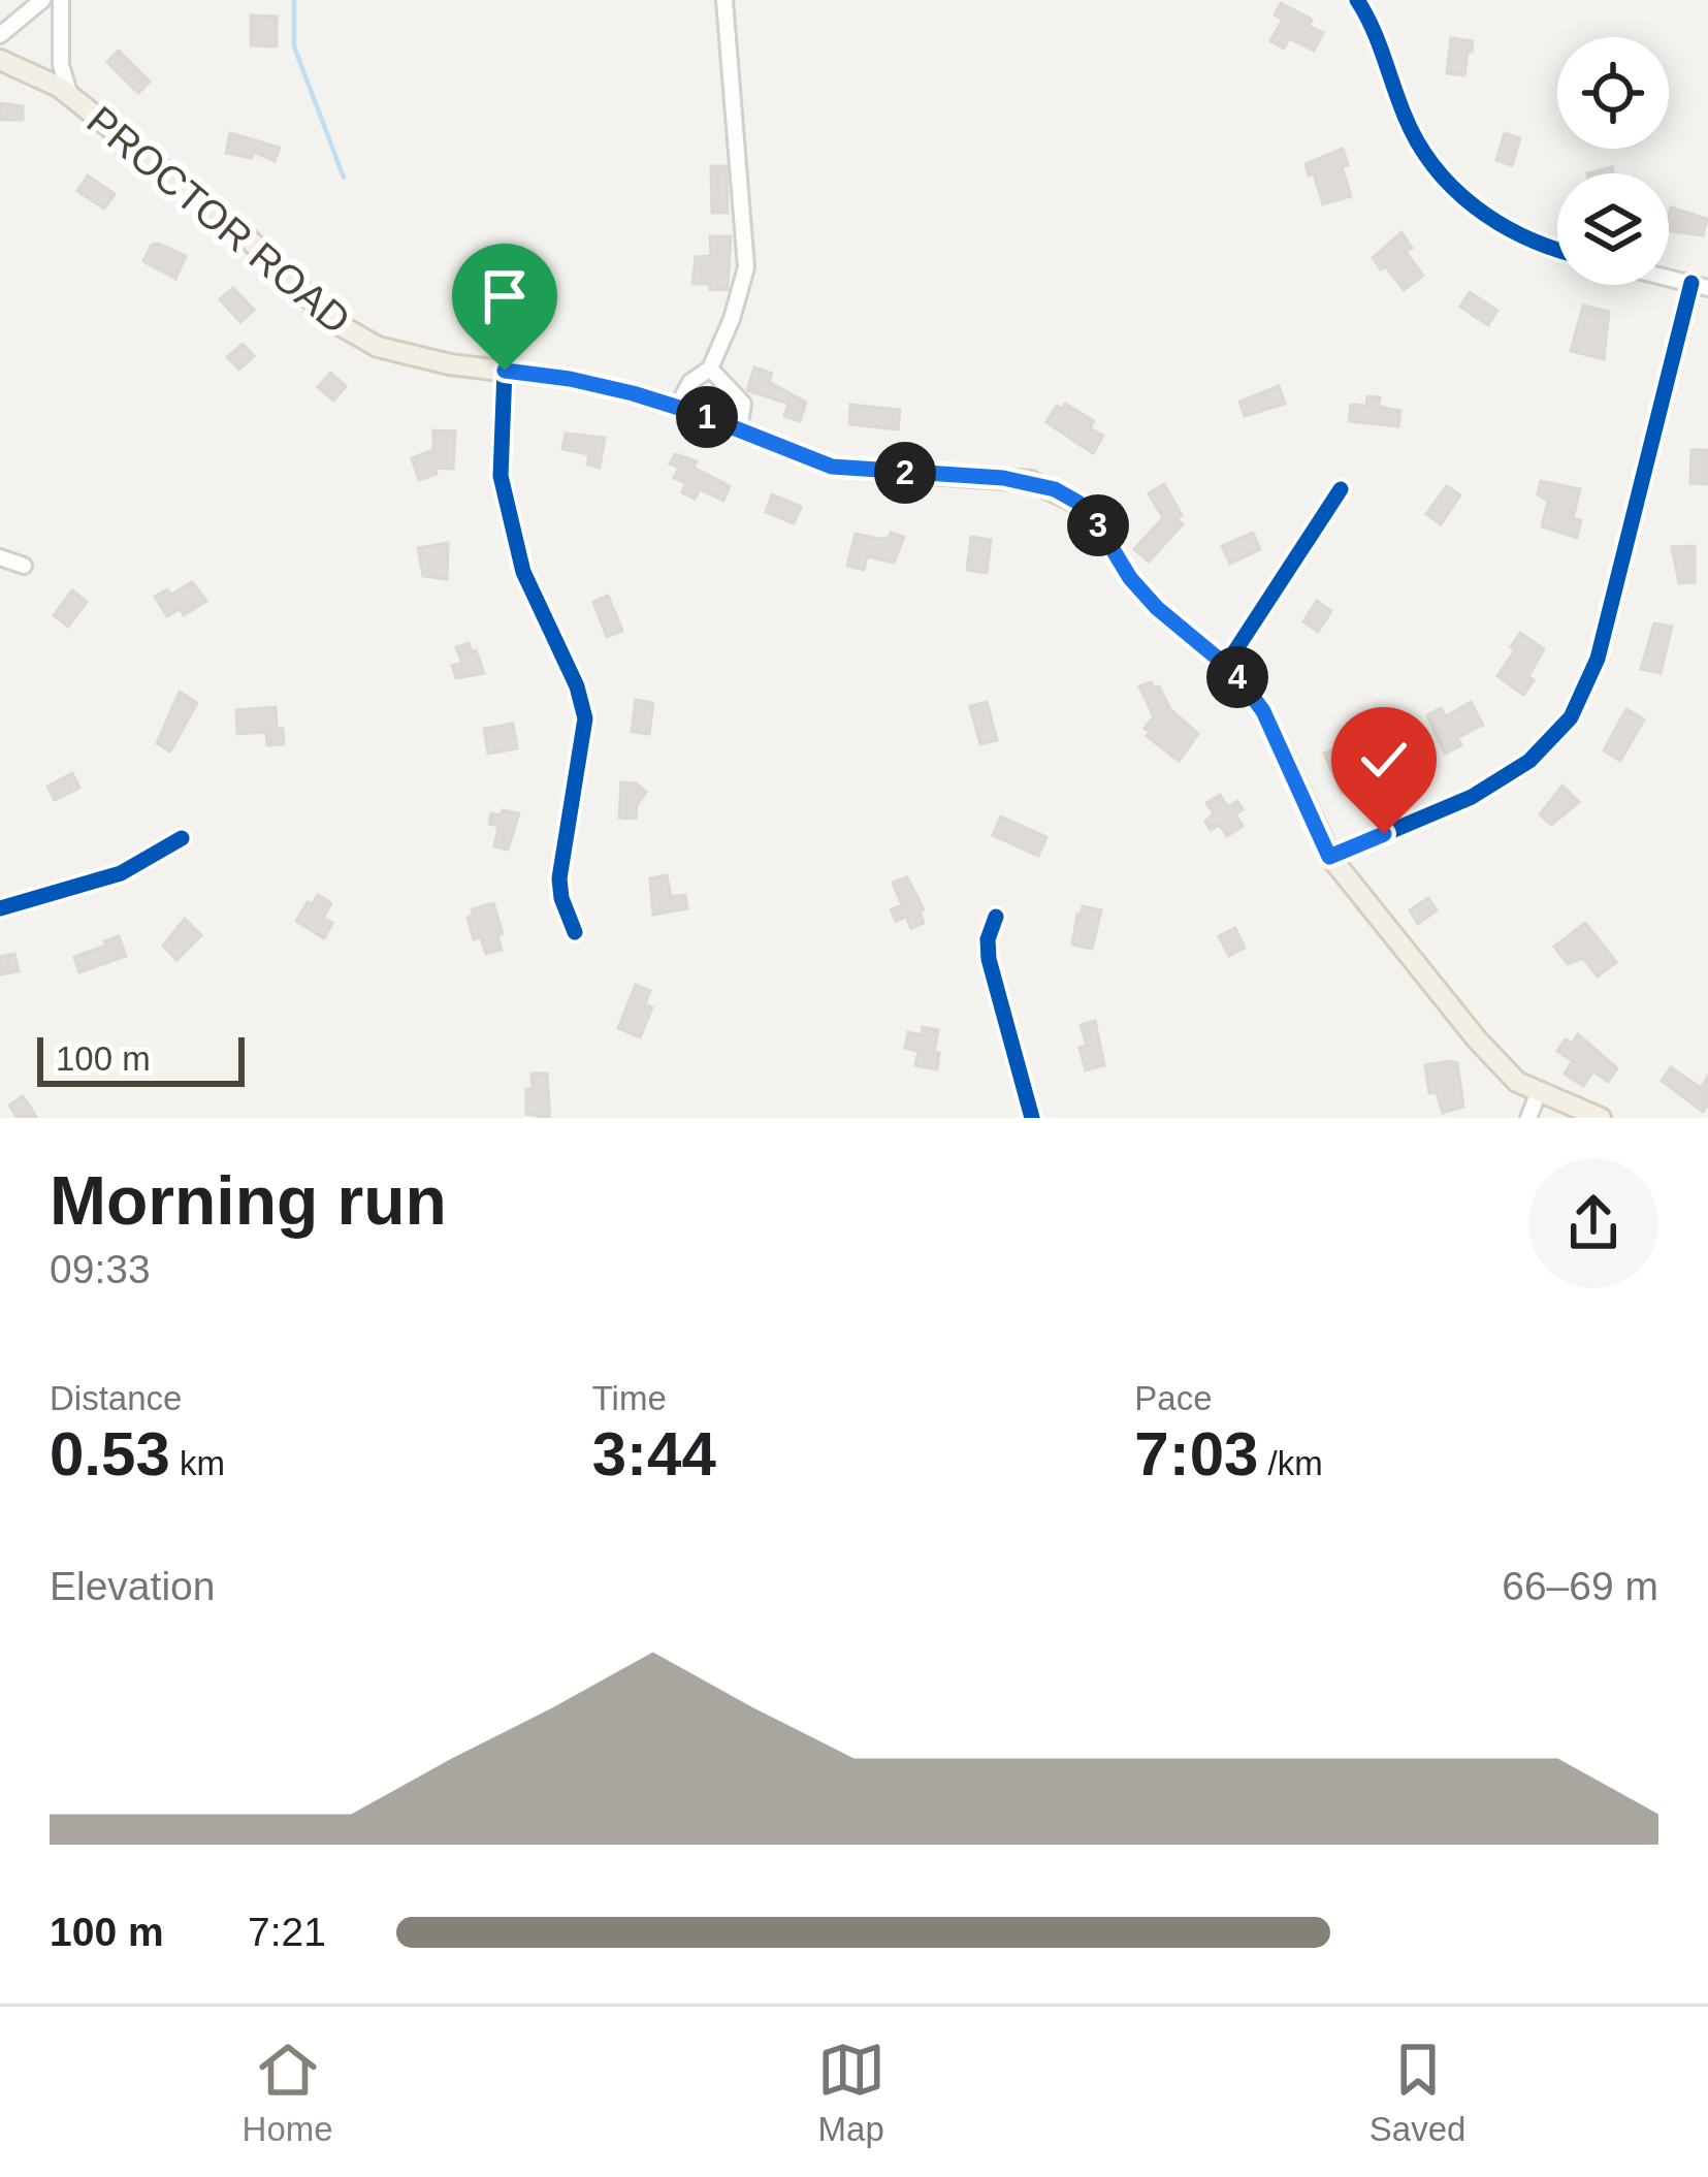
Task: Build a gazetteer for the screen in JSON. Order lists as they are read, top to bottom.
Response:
{
  "streets": {
    "main road": ["PROCTOR ROAD"]
  },
  "scale_bar": "100 m",
  "page": {
    "pins": [
      "1",
      "2",
      "3",
      "4"
    ],
    "scale": "100 m",
    "heading": ["Morning run", "09:33"],
    "stats": [
      ["Distance", "0.53 km"],
      ["Time", "3:44"],
      ["Pace", "7:03 /km"]
    ],
    "chart": ["Elevation", "66–69 m"],
    "list": [
      {
        "name": "100 m",
        "note": "7:21"
      }
    ],
    "tabs": ["Home", "Map", "Saved"]
  }
}
